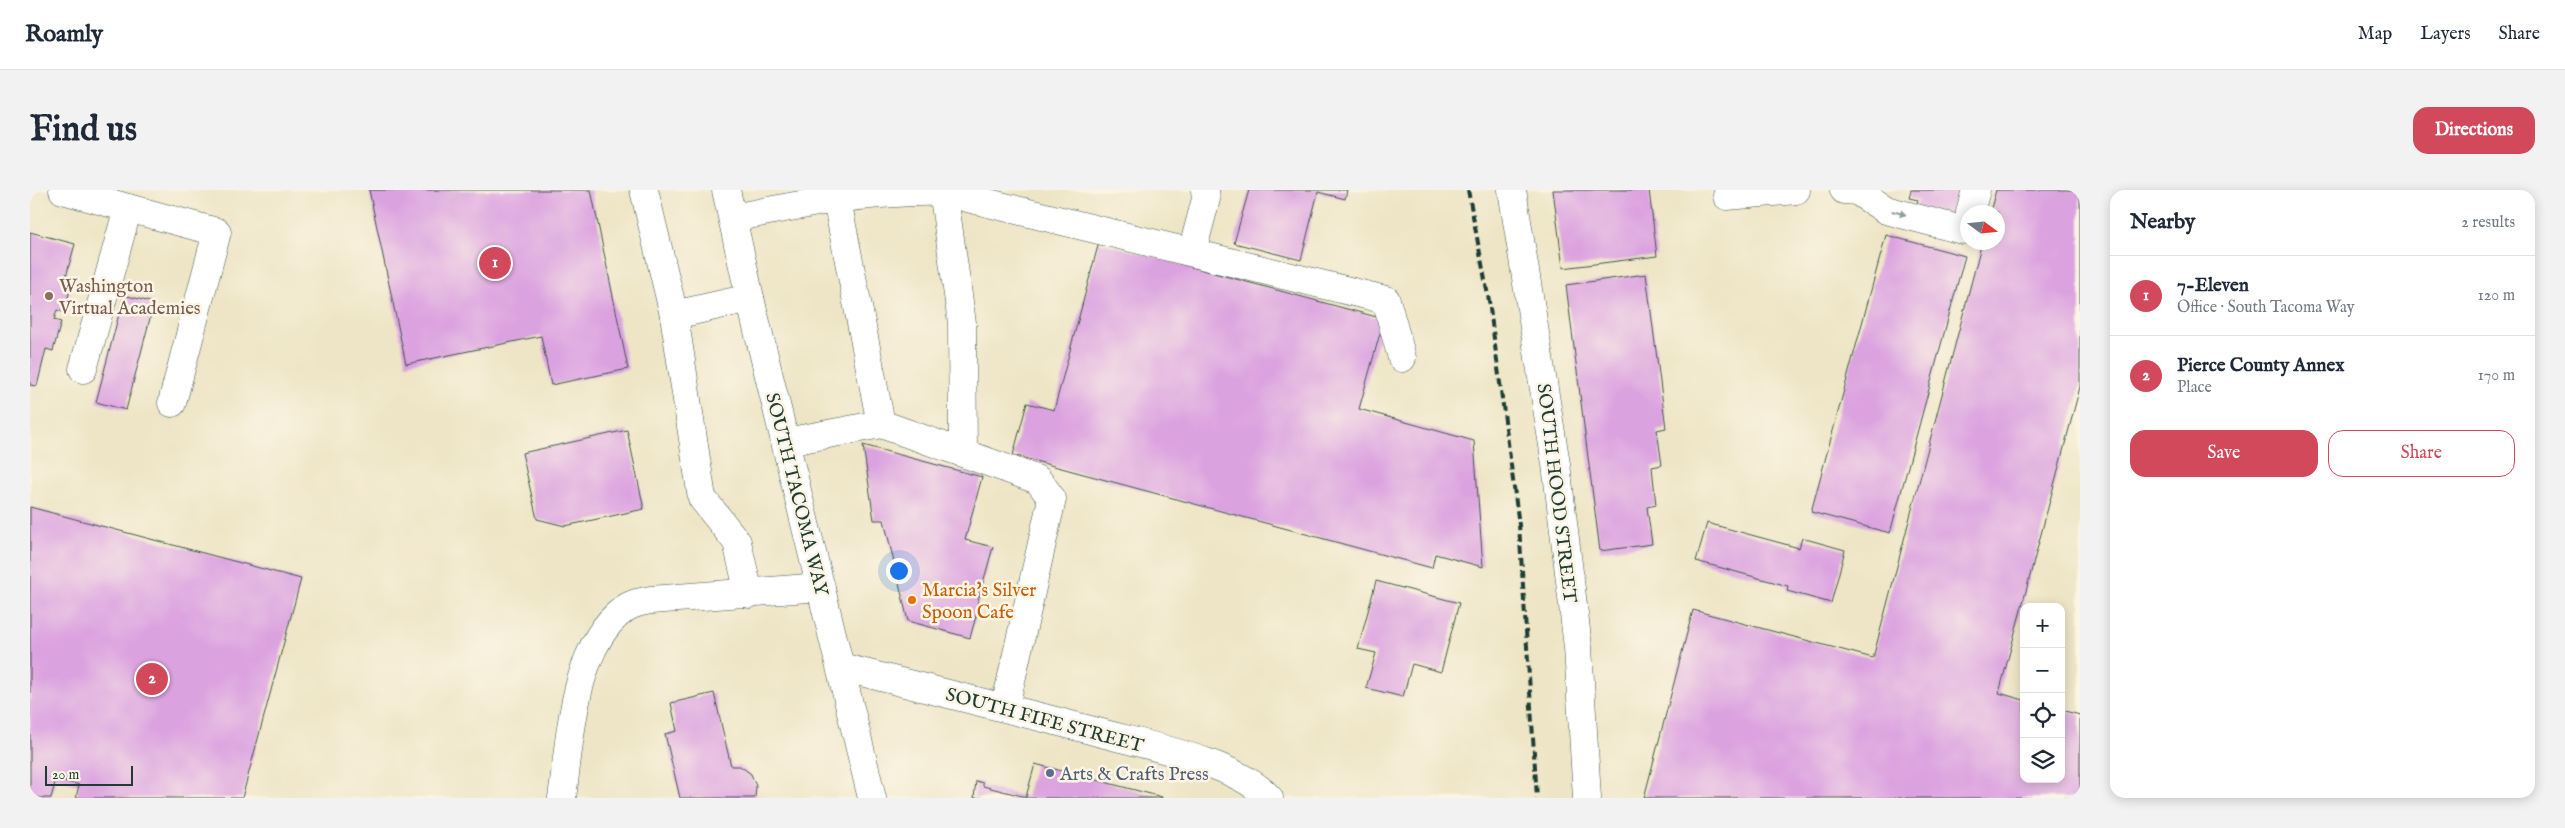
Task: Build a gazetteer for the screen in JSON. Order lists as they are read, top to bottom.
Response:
{
  "streets": {
    "street": ["SOUTH HOOD STREET", "SOUTH TACOMA WAY", "SOUTH FIFE STREET"]
  },
  "crossings": [
    ["SOUTH TACOMA WAY", "SOUTH FIFE STREET"]
  ],
  "places": ["Washington Virtual Academies", "Marcia's Silver Spoon Cafe", "Arts & Crafts Press"],
  "scale_bar": "20 m",
  "north": "right",
  "page": {
    "header": "Roamly",
    "nav": ["Map", "Layers", "Share"],
    "buttons": [
      "Directions",
      ["Save", "Share"]
    ],
    "title": "Find us",
    "heading": ["Nearby", "2 results"],
    "pins": ["1", "2"],
    "list": [
      {
        "mark": "1",
        "name": "7-Eleven",
        "note": "Office · South Tacoma Way",
        "value": "120 m"
      },
      {
        "mark": "2",
        "name": "Pierce County Annex",
        "note": "Place",
        "value": "170 m"
      }
    ],
    "map_buttons": ["+", "−"],
    "scale": "20 m"
  }
}
